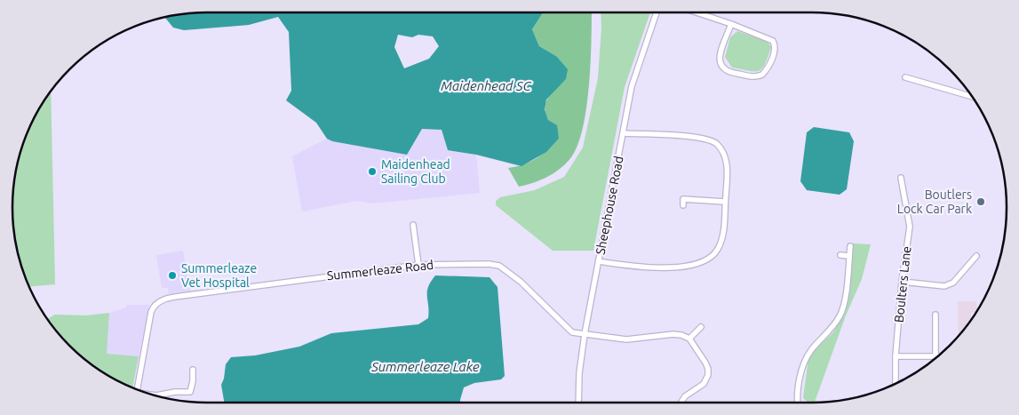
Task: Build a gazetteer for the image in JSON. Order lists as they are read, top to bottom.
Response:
{
  "streets": {
    "street": ["Sheephouse Road", "Summerleaze Road", "Boulters Lane"]
  },
  "crossings": [
    ["Sheephouse Road", "Summerleaze Road"]
  ],
  "water": ["Maidenhead SC", "Summerleaze Lake"],
  "places": ["Maidenhead Sailing Club", "Boutlers Lock Car Park", "Summerleaze Vet Hospital"]
}
